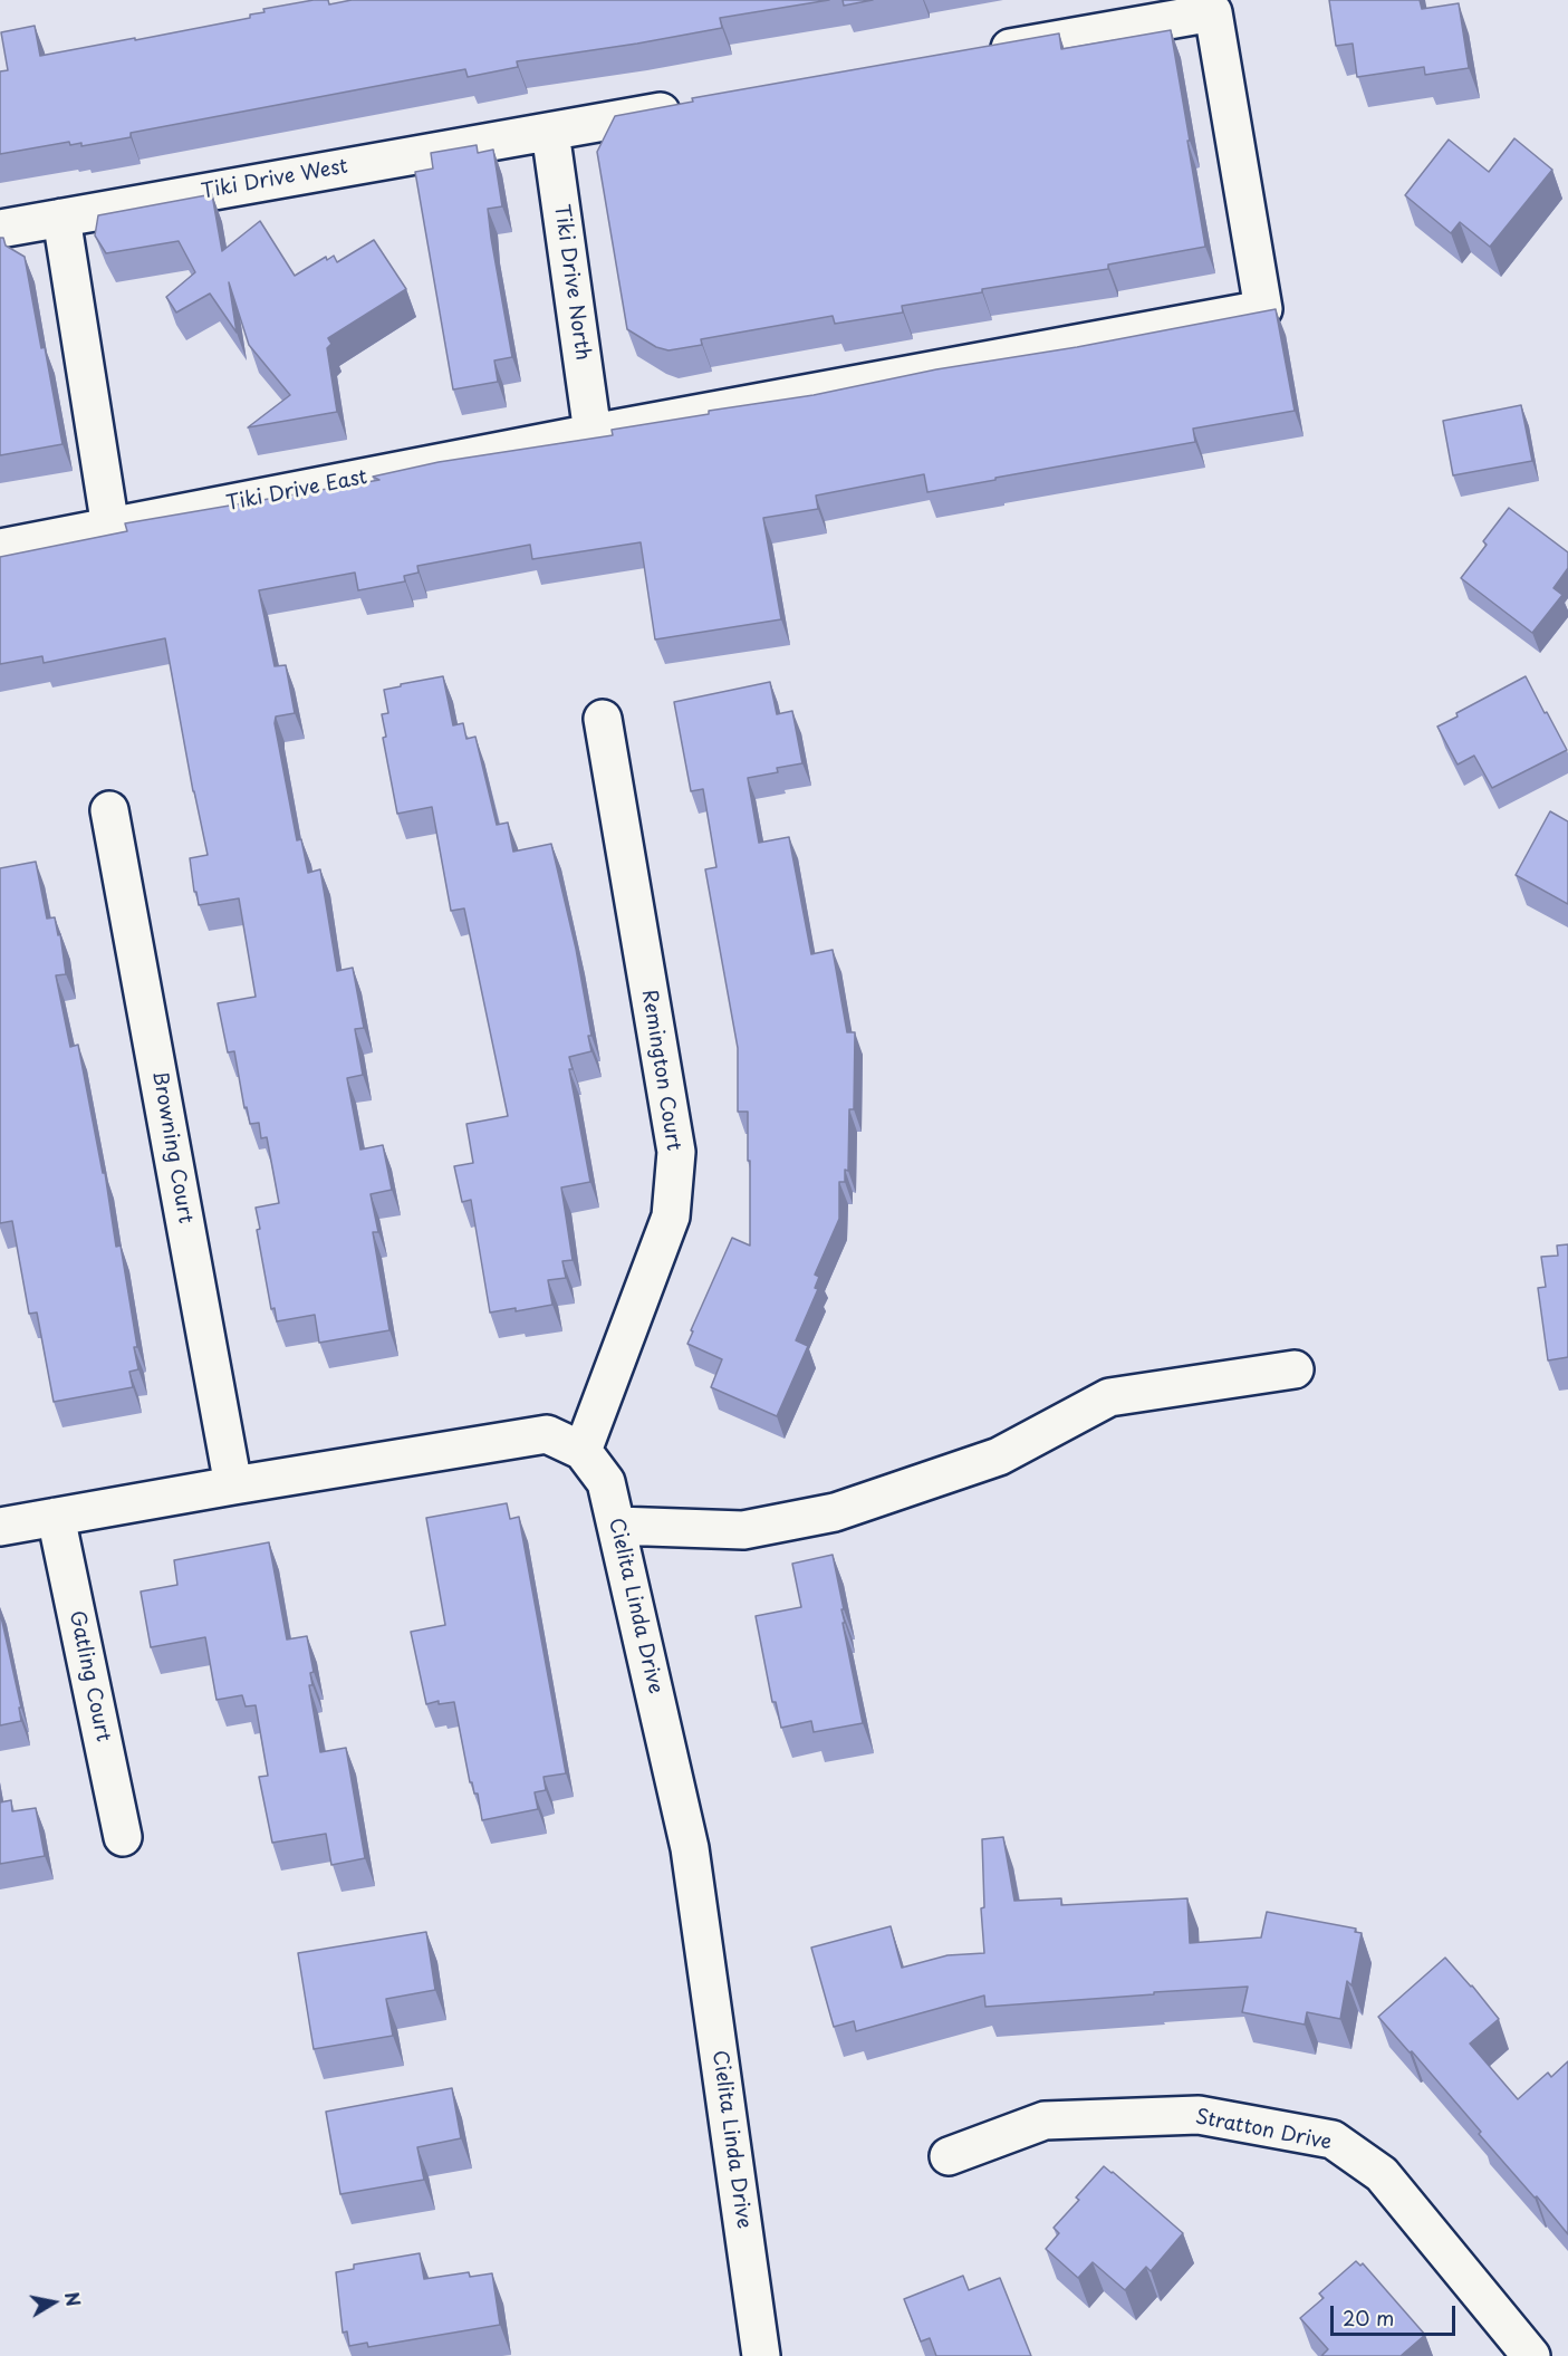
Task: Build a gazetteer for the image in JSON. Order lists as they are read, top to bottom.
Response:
{
  "streets": {
    "street": [
      "Tiki Drive West",
      "Tiki Drive North",
      "Tiki Drive East",
      "Remington Court",
      "Browning Court",
      "Cielita Linda Drive",
      "Gatling Court",
      "Stratton Drive"
    ]
  },
  "crossings": [
    ["Tiki Drive West", "Tiki Drive North"],
    ["Tiki Drive North", "Tiki Drive East"],
    ["Remington Court", "Cielita Linda Drive"]
  ],
  "scale_bar": "20 m",
  "north": "right"
}
